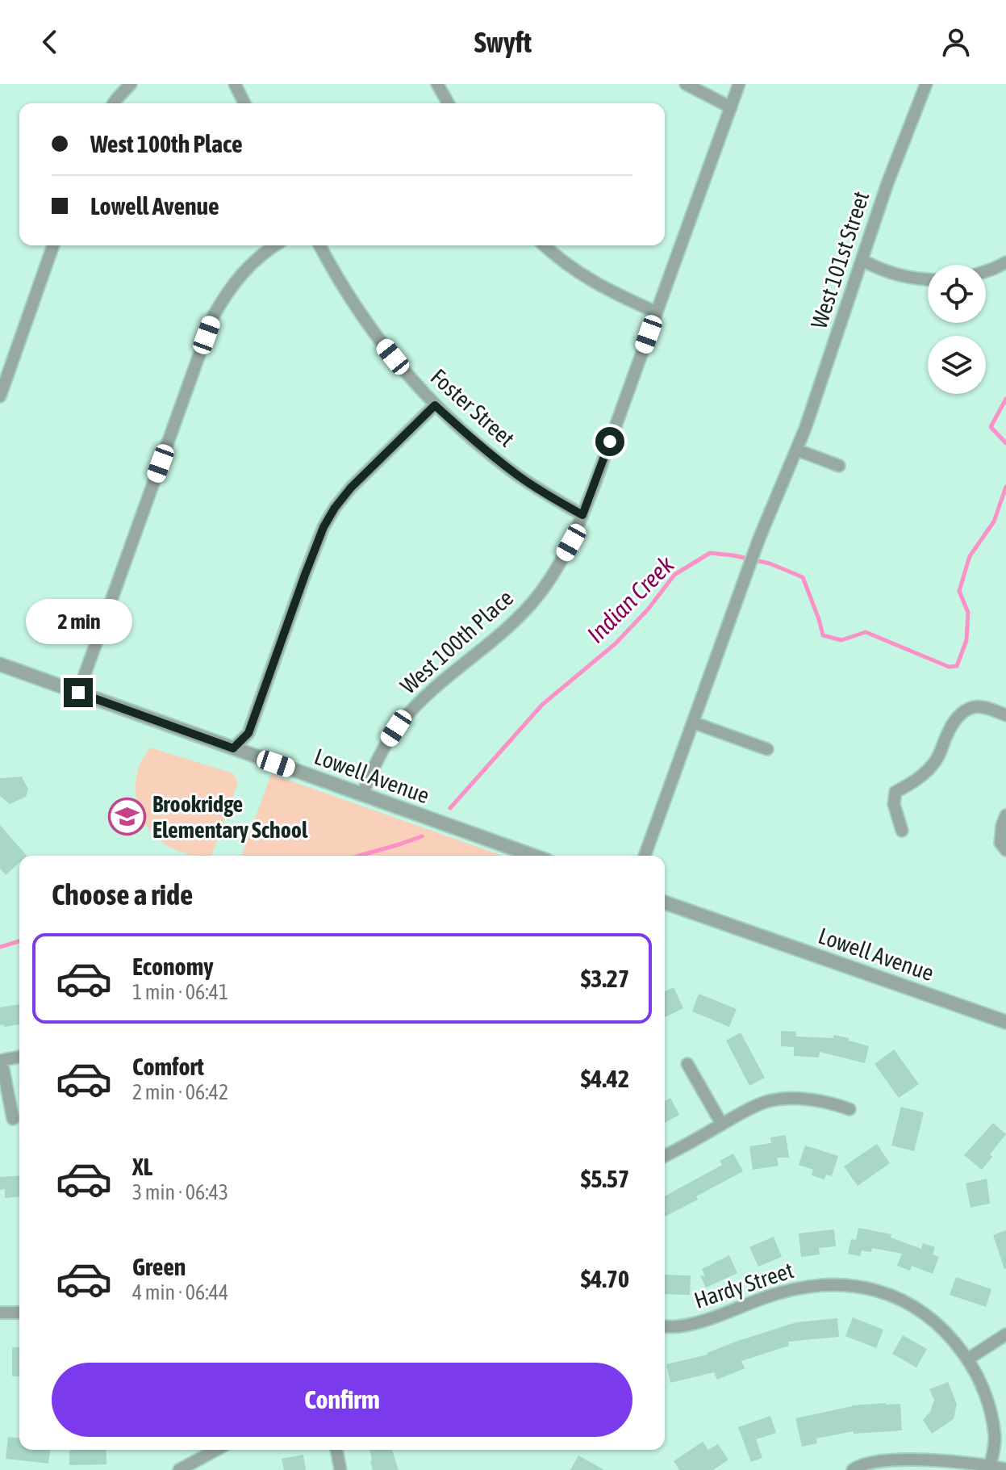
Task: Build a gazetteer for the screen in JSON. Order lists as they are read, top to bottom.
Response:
{
  "streets": {
    "street": [
      "West 101st Street",
      "Foster Street",
      "West 100th Place",
      "Lowell Avenue",
      "Hardy Street"
    ]
  },
  "crossings": [
    ["Foster Street", "West 100th Place"],
    ["West 100th Place", "Lowell Avenue"]
  ],
  "water": ["Indian Creek"],
  "places": {
    "school or university": ["Brookridge Elementary School"]
  },
  "page": {
    "header": "Swyft",
    "banner": ["West 100th Place", "Lowell Avenue"],
    "bubble": "2 min",
    "heading": "Choose a ride",
    "list": [
      {
        "name": "Economy",
        "note": "1 min · 06:41",
        "value": "$3.27"
      },
      {
        "name": "Comfort",
        "note": "2 min · 06:42",
        "value": "$4.42"
      },
      {
        "name": "XL",
        "note": "3 min · 06:43",
        "value": "$5.57"
      },
      {
        "name": "Green",
        "note": "4 min · 06:44",
        "value": "$4.70"
      }
    ],
    "buttons": "Confirm"
  }
}
